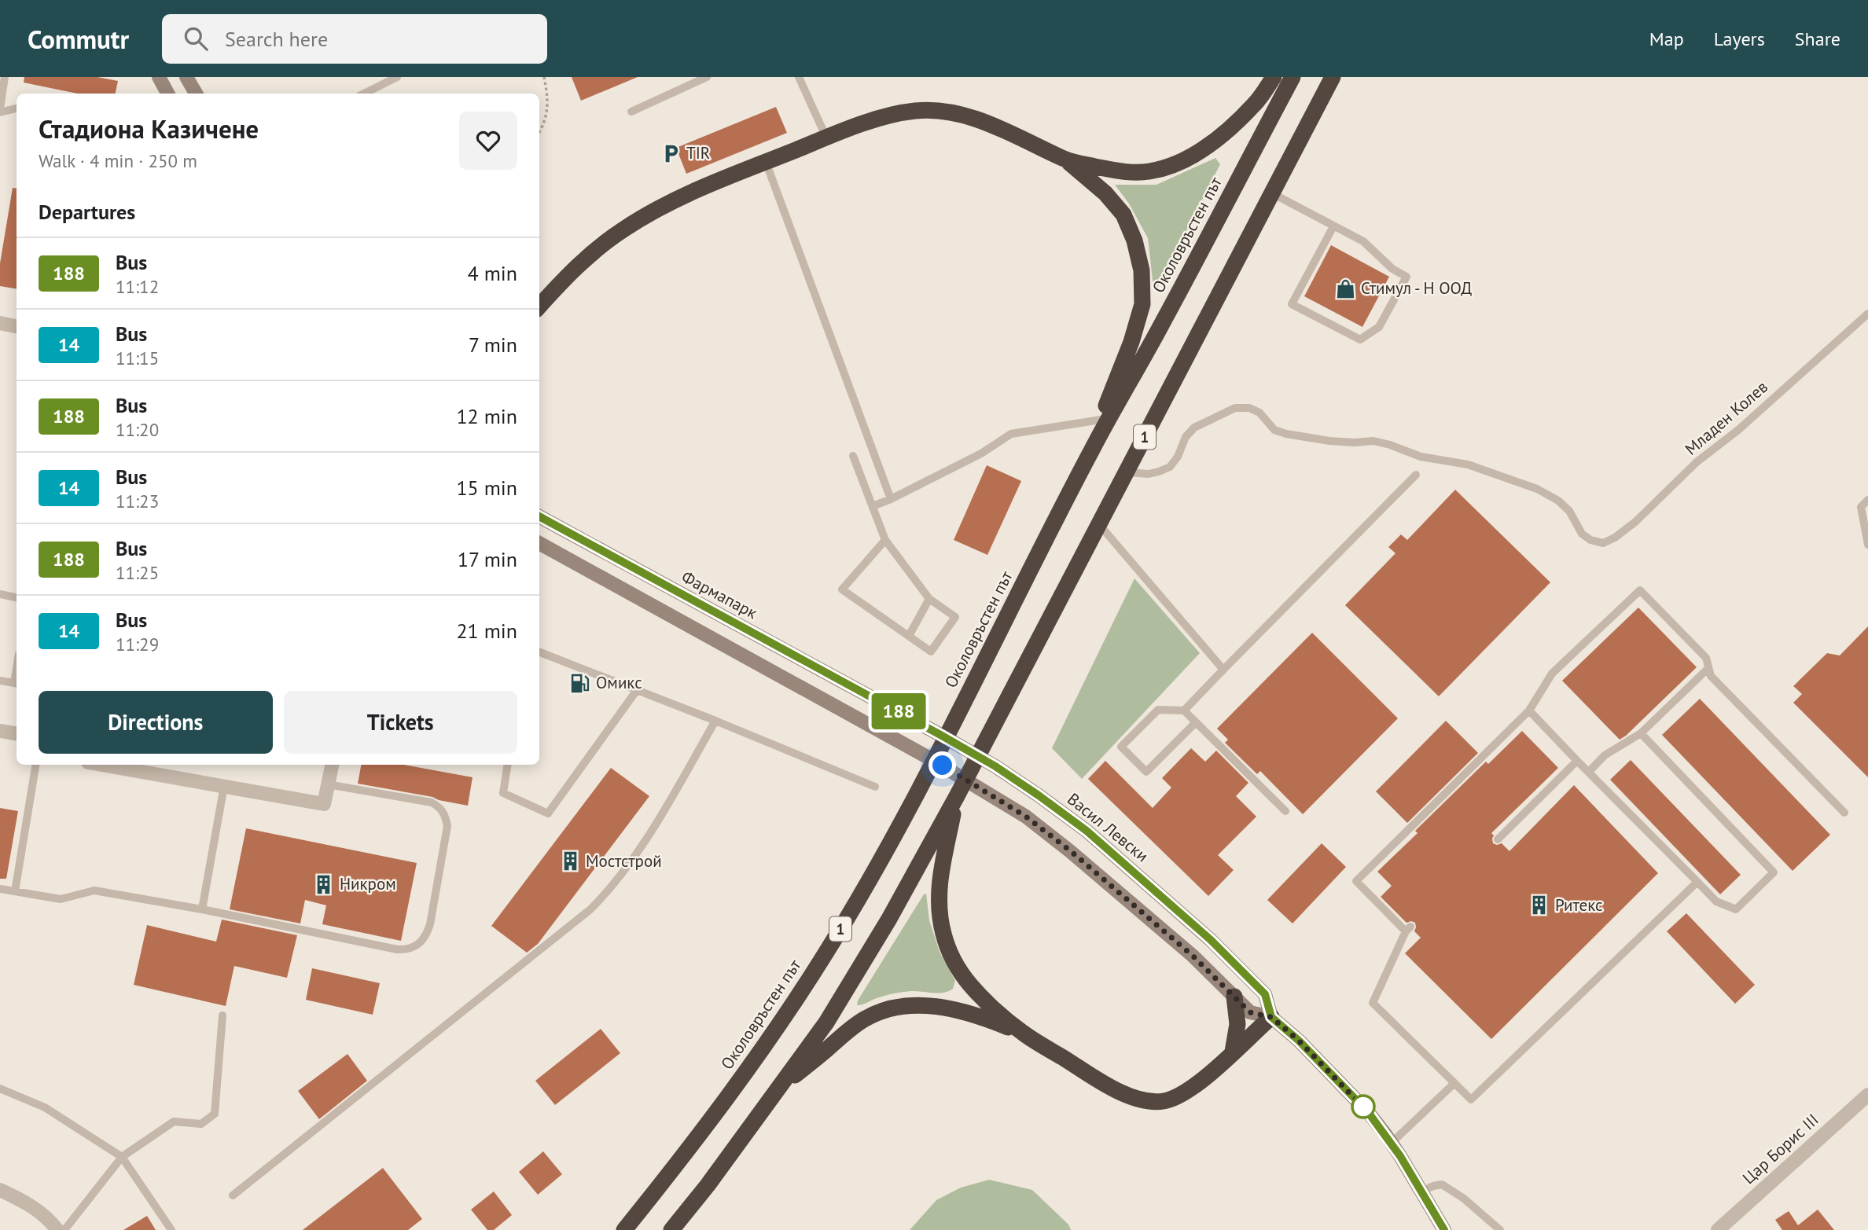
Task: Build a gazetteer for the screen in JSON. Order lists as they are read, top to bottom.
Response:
{
  "streets": {
    "highway": ["Околовръстен път", "1"],
    "street": ["Фармапарк", "Васил Левски", "Цар Борис III"],
    "lane": ["Младен Колев"]
  },
  "crossings": [
    ["Младен Колев", "1"],
    ["Фармапарк", "Васил Левски"]
  ],
  "places": {
    "parking": ["TIR"],
    "shop": ["Стимул - Н ООД"],
    "fuel station": ["Омикс"],
    "building": ["Мостстрой", "Никром", "Ритекс"]
  },
  "lines": ["bus line 188"],
  "page": {
    "header": "Commutr",
    "search": "Search here",
    "nav": ["Map", "Layers", "Share"],
    "on_map": "188",
    "heading": [
      ["Стадиона Казичене", "Walk · 4 min · 250 m"],
      "Departures"
    ],
    "list": [
      {
        "mark": "188",
        "name": "Bus",
        "note": "11:12",
        "value": "4 min"
      },
      {
        "mark": "14",
        "name": "Bus",
        "note": "11:15",
        "value": "7 min"
      },
      {
        "mark": "188",
        "name": "Bus",
        "note": "11:20",
        "value": "12 min"
      },
      {
        "mark": "14",
        "name": "Bus",
        "note": "11:23",
        "value": "15 min"
      },
      {
        "mark": "188",
        "name": "Bus",
        "note": "11:25",
        "value": "17 min"
      },
      {
        "mark": "14",
        "name": "Bus",
        "note": "11:29",
        "value": "21 min"
      }
    ],
    "buttons": ["Directions", "Tickets"]
  }
}
